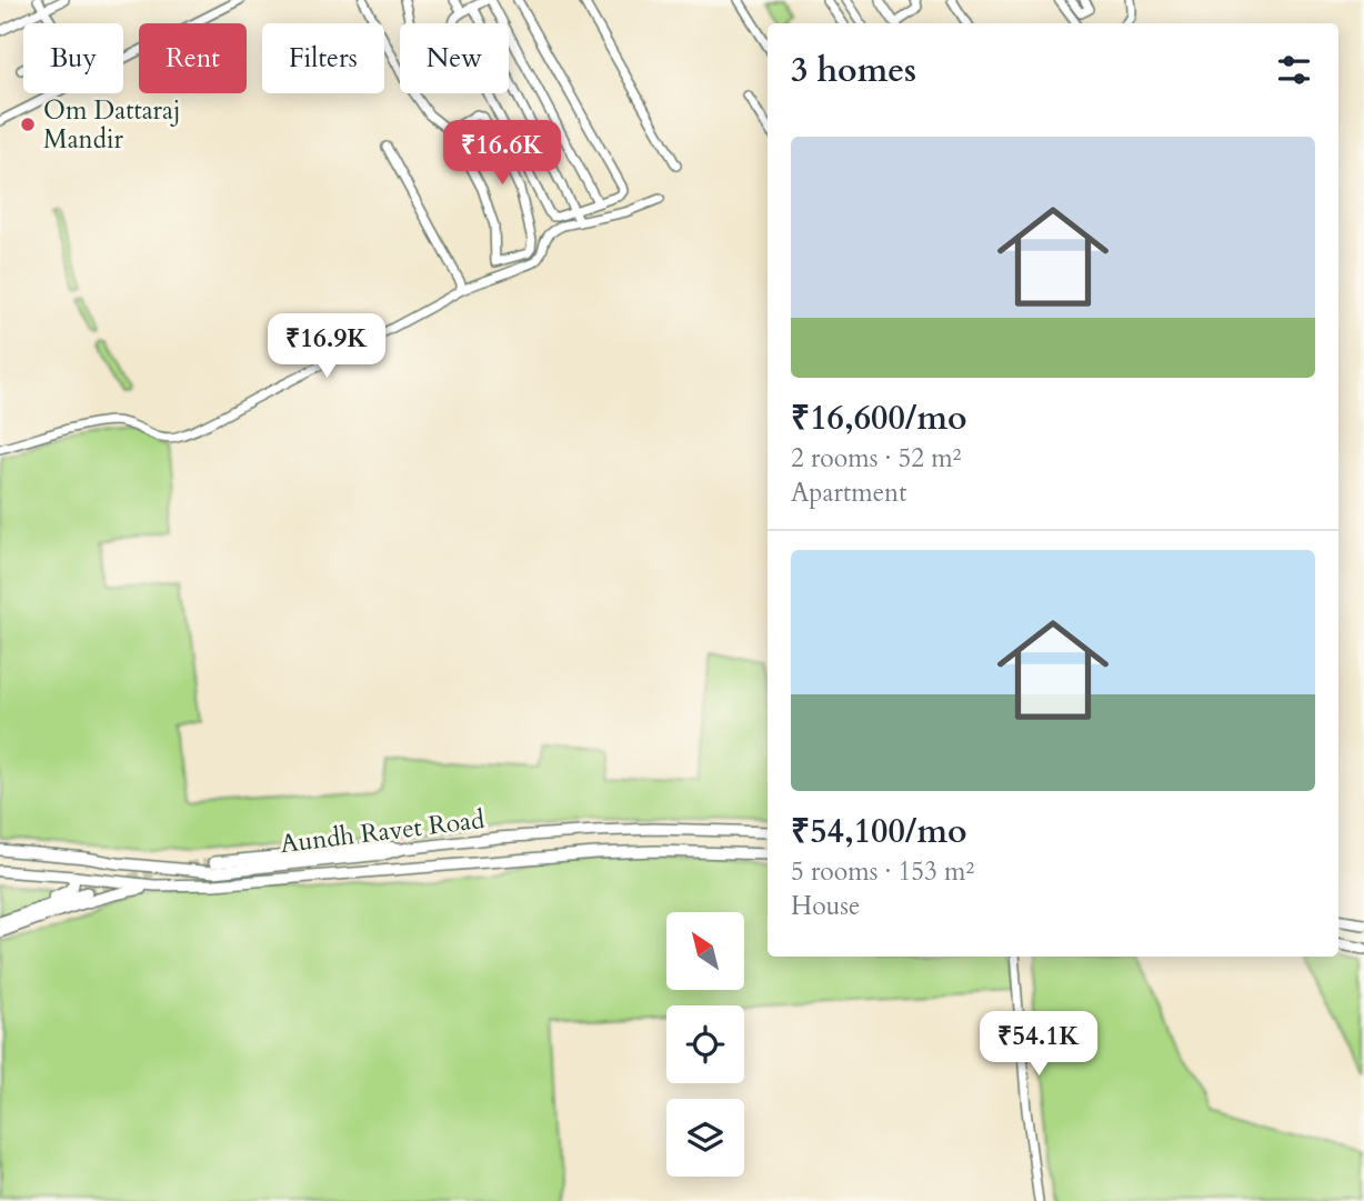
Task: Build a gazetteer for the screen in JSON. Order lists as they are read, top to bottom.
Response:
{
  "streets": {
    "main road": ["Aundh Ravet Road"]
  },
  "places": ["Om Dattaraj Mandir"],
  "north": "top left",
  "page": {
    "chip": [
      "Buy",
      "Rent",
      "Filters",
      "New"
    ],
    "heading": "3 homes",
    "list": [
      {
        "name": "₹16,600/mo",
        "note": "2 rooms · 52 m² · Apartment"
      },
      {
        "name": "₹54,100/mo",
        "note": "5 rooms · 153 m² · House"
      }
    ],
    "price": ["₹16.6K", "₹16.9K", "₹54.1K"]
  }
}
